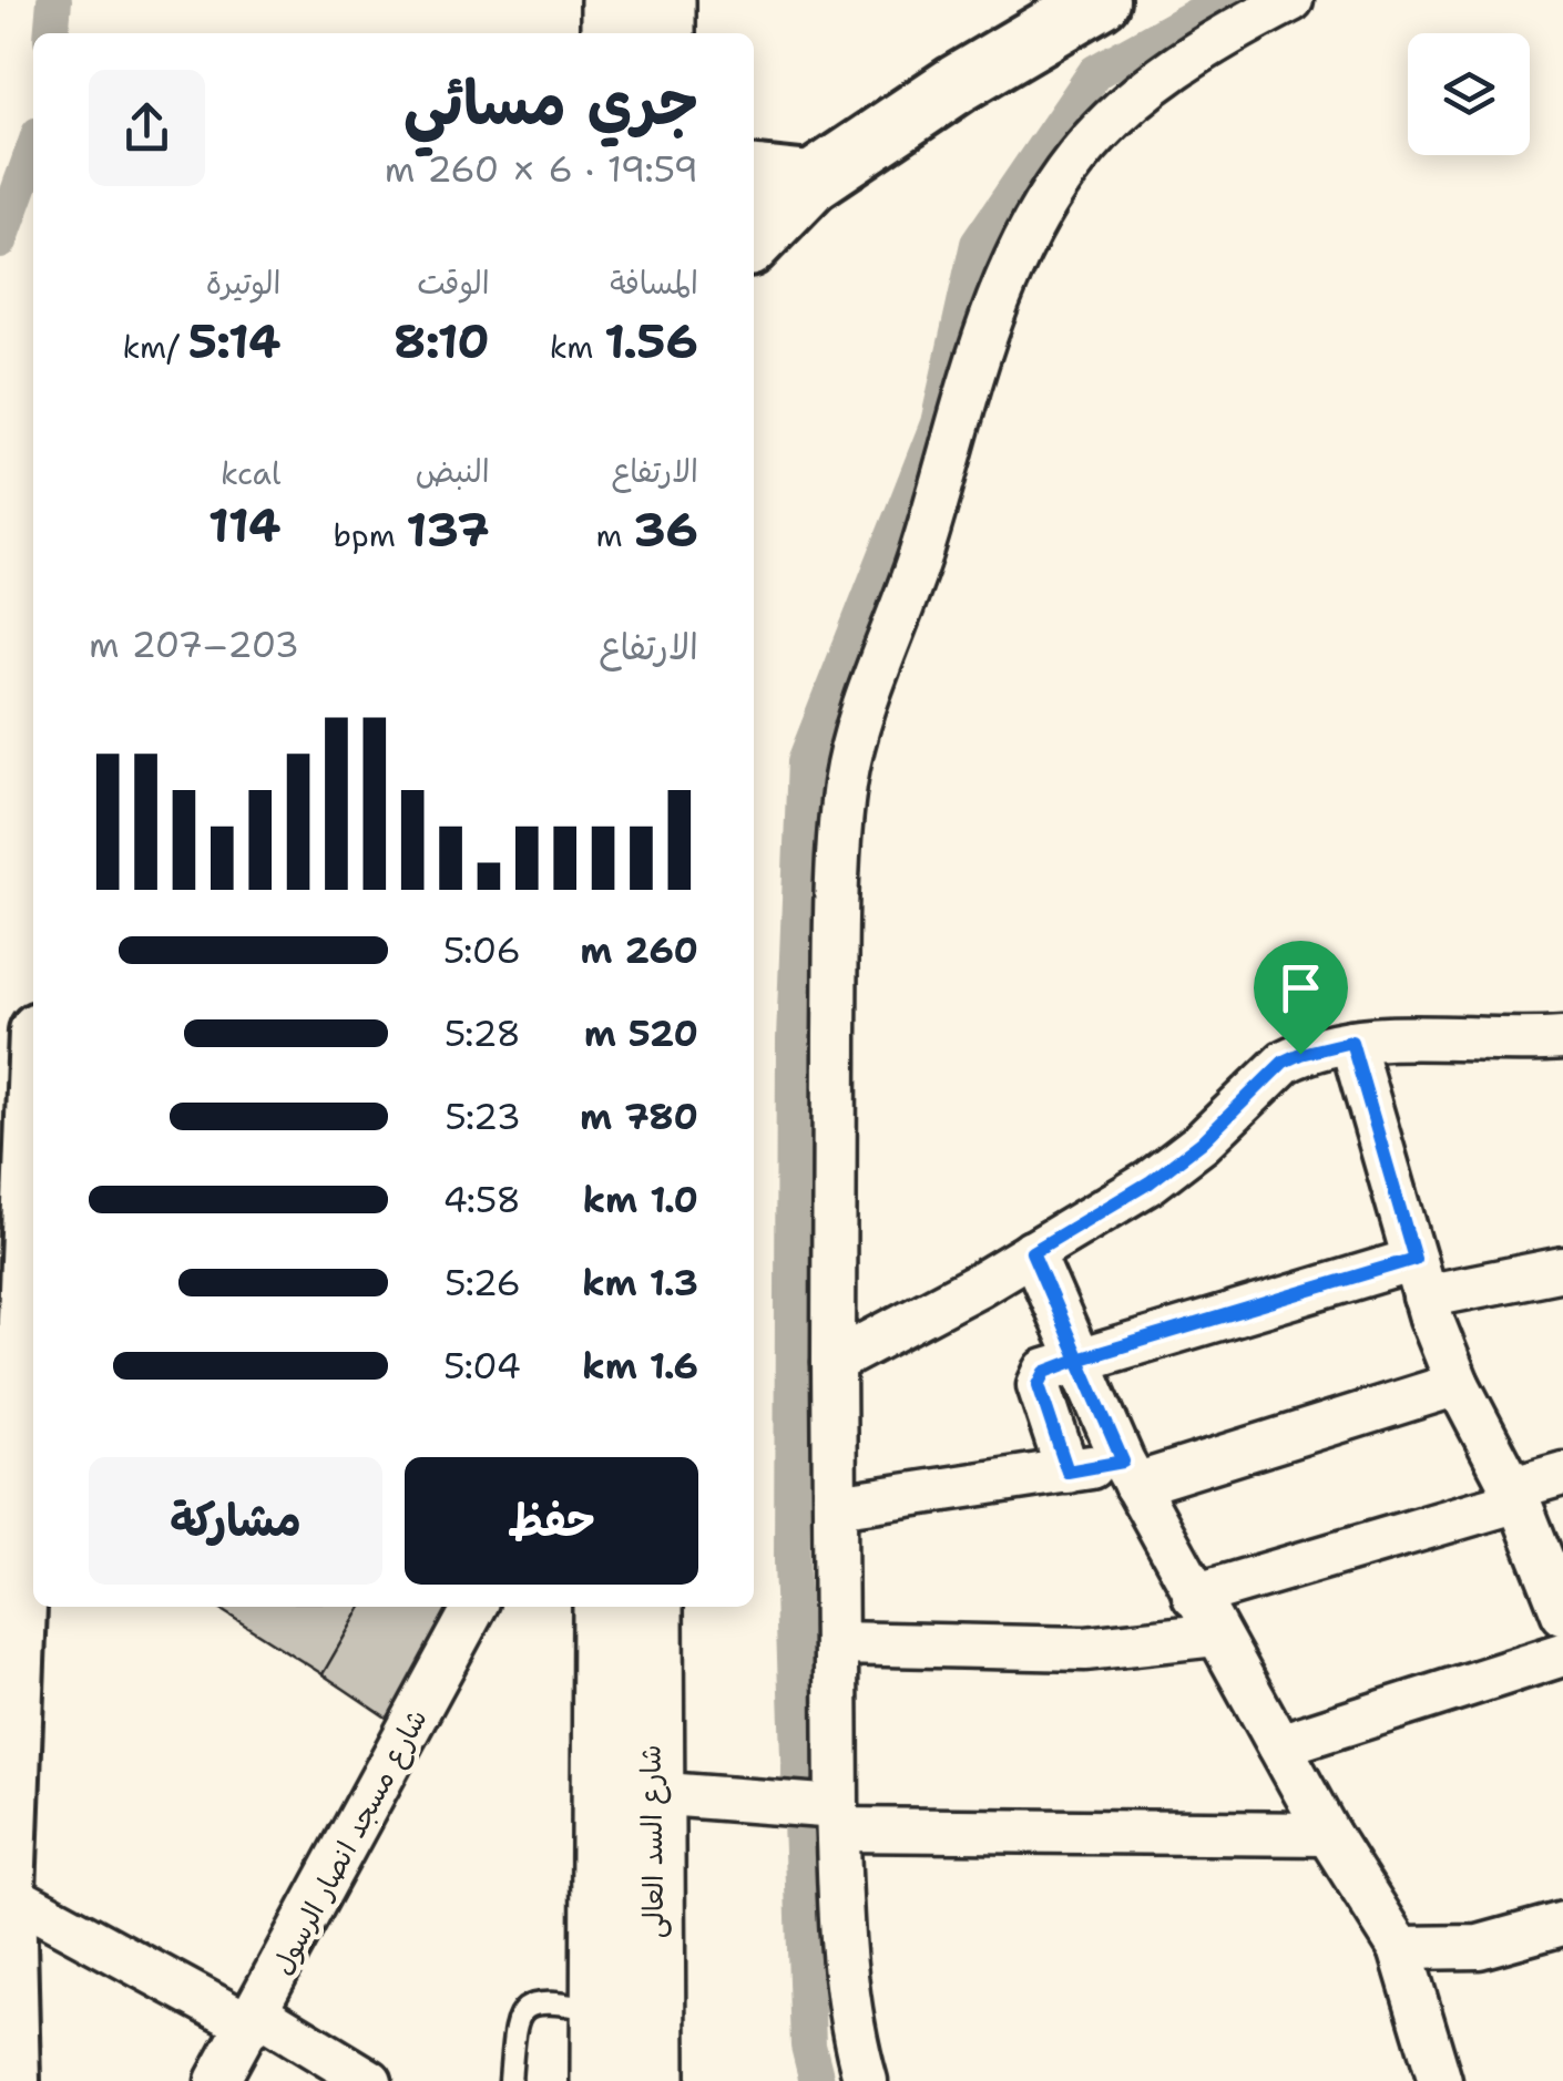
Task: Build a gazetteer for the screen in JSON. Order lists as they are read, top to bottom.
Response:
{
  "streets": {
    "main road": ["شارع السد العالى"],
    "street": ["شارع مسجد انصار الرسول"]
  },
  "page": {
    "heading": ["جري مسائي", "19:59 · 6 × 260 m"],
    "stats": [
      ["المسافة", "1.56 km"],
      ["الوقت", "8:10"],
      ["الوتيرة", "5:14 /km"],
      ["الارتفاع", "36 m"],
      ["النبض", "137 bpm"],
      ["kcal", "114"]
    ],
    "chart": ["الارتفاع", "203–207 m"],
    "list": [
      {
        "name": "260 m",
        "note": "5:06"
      },
      {
        "name": "520 m",
        "note": "5:28"
      },
      {
        "name": "780 m",
        "note": "5:23"
      },
      {
        "name": "1.0 km",
        "note": "4:58"
      },
      {
        "name": "1.3 km",
        "note": "5:26"
      },
      {
        "name": "1.6 km",
        "note": "5:04"
      }
    ],
    "buttons": ["حفظ", "مشاركة"]
  }
}
